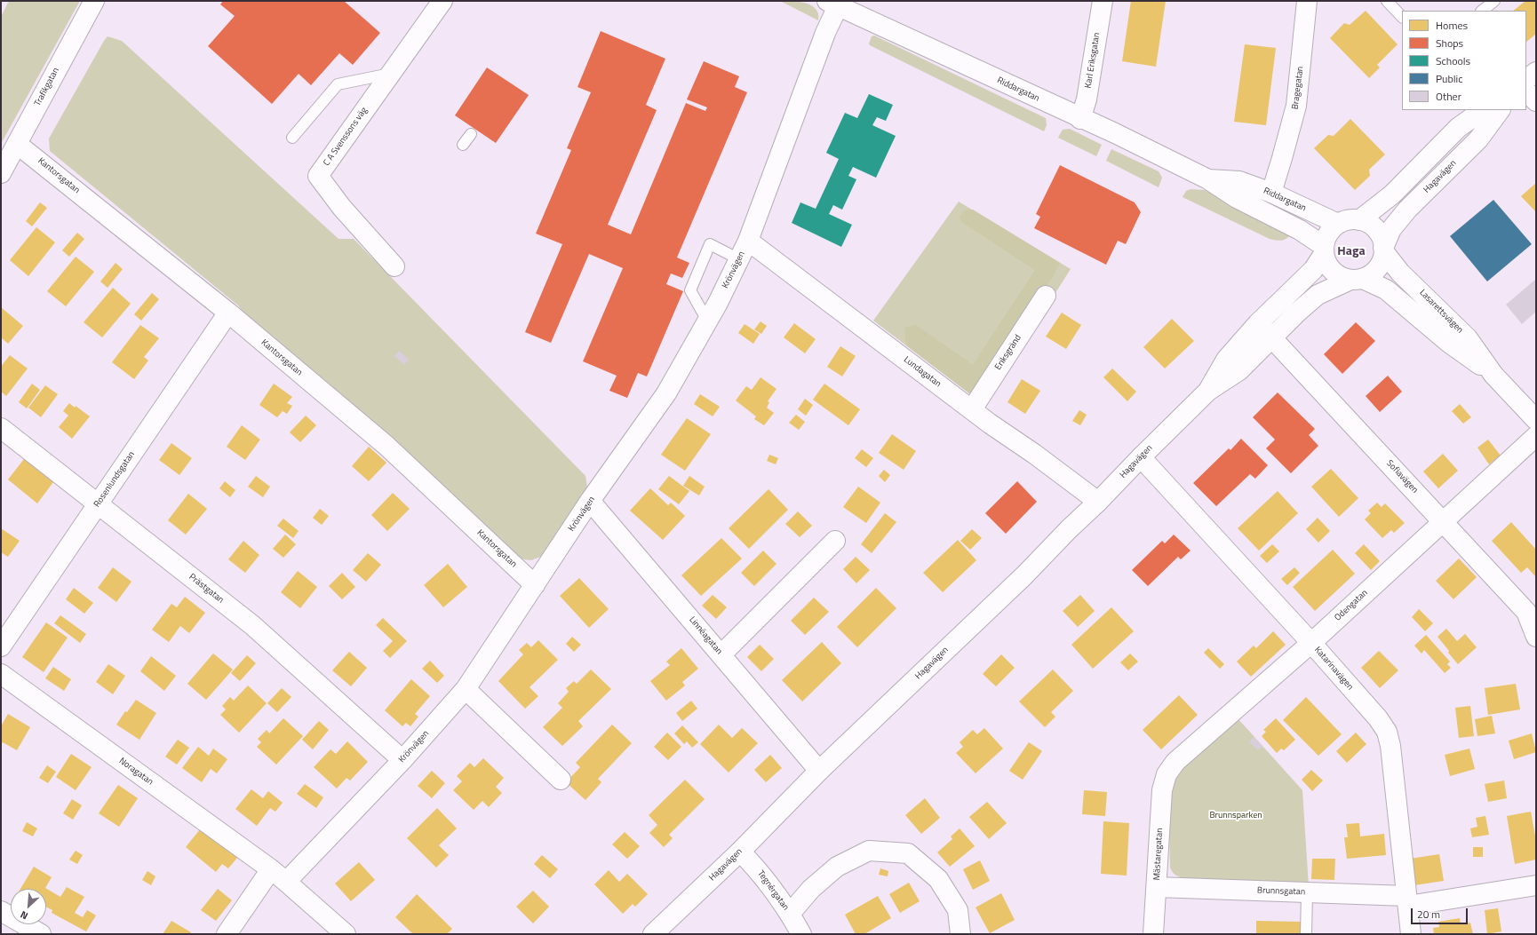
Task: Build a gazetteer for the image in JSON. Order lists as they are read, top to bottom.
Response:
{
  "streets": {
    "street": [
      "Karl Eriksgatan",
      "Trafikgatan",
      "Bragegatan",
      "Riddargatan",
      "C A Svenssons väg",
      "Kantorsgatan",
      "Hagavägen",
      "Krönvägen",
      "Lasarettsvägen",
      "Eriksgränd",
      "Lundagatan",
      "Sofiavägen",
      "Rosenlundsgatan",
      "Prästgatan",
      "Odengatan",
      "Linnéagatan",
      "Katarinavägen",
      "Noragatan",
      "Mästaregatan",
      "Tegnérgatan",
      "Brunnsgatan"
    ]
  },
  "crossings": [
    ["Karl Eriksgatan", "Riddargatan"],
    ["Trafikgatan", "Kantorsgatan"],
    ["Bragegatan", "Riddargatan"],
    ["Riddargatan", "Hagavägen"],
    ["Riddargatan", "Krönvägen"],
    ["Riddargatan", "Lasarettsvägen"],
    ["Kantorsgatan", "Krönvägen"],
    ["Kantorsgatan", "Rosenlundsgatan"],
    ["Hagavägen", "Lasarettsvägen"],
    ["Hagavägen", "Lundagatan"],
    ["Hagavägen", "Sofiavägen"],
    ["Hagavägen", "Linnéagatan"],
    ["Hagavägen", "Katarinavägen"],
    ["Hagavägen", "Tegnérgatan"],
    ["Krönvägen", "Lundagatan"],
    ["Krönvägen", "Prästgatan"],
    ["Krönvägen", "Linnéagatan"],
    ["Eriksgränd", "Lundagatan"],
    ["Sofiavägen", "Odengatan"],
    ["Rosenlundsgatan", "Prästgatan"],
    ["Odengatan", "Katarinavägen"],
    ["Odengatan", "Mästaregatan"],
    ["Katarinavägen", "Brunnsgatan"],
    ["Mästaregatan", "Brunnsgatan"]
  ],
  "districts": ["Haga"],
  "parks": ["Brunnsparken"],
  "legend": [
    "Homes",
    "Shops",
    "Schools",
    "Public",
    "Other"
  ],
  "scale_bar": "20 m",
  "north": "bottom left"
}
